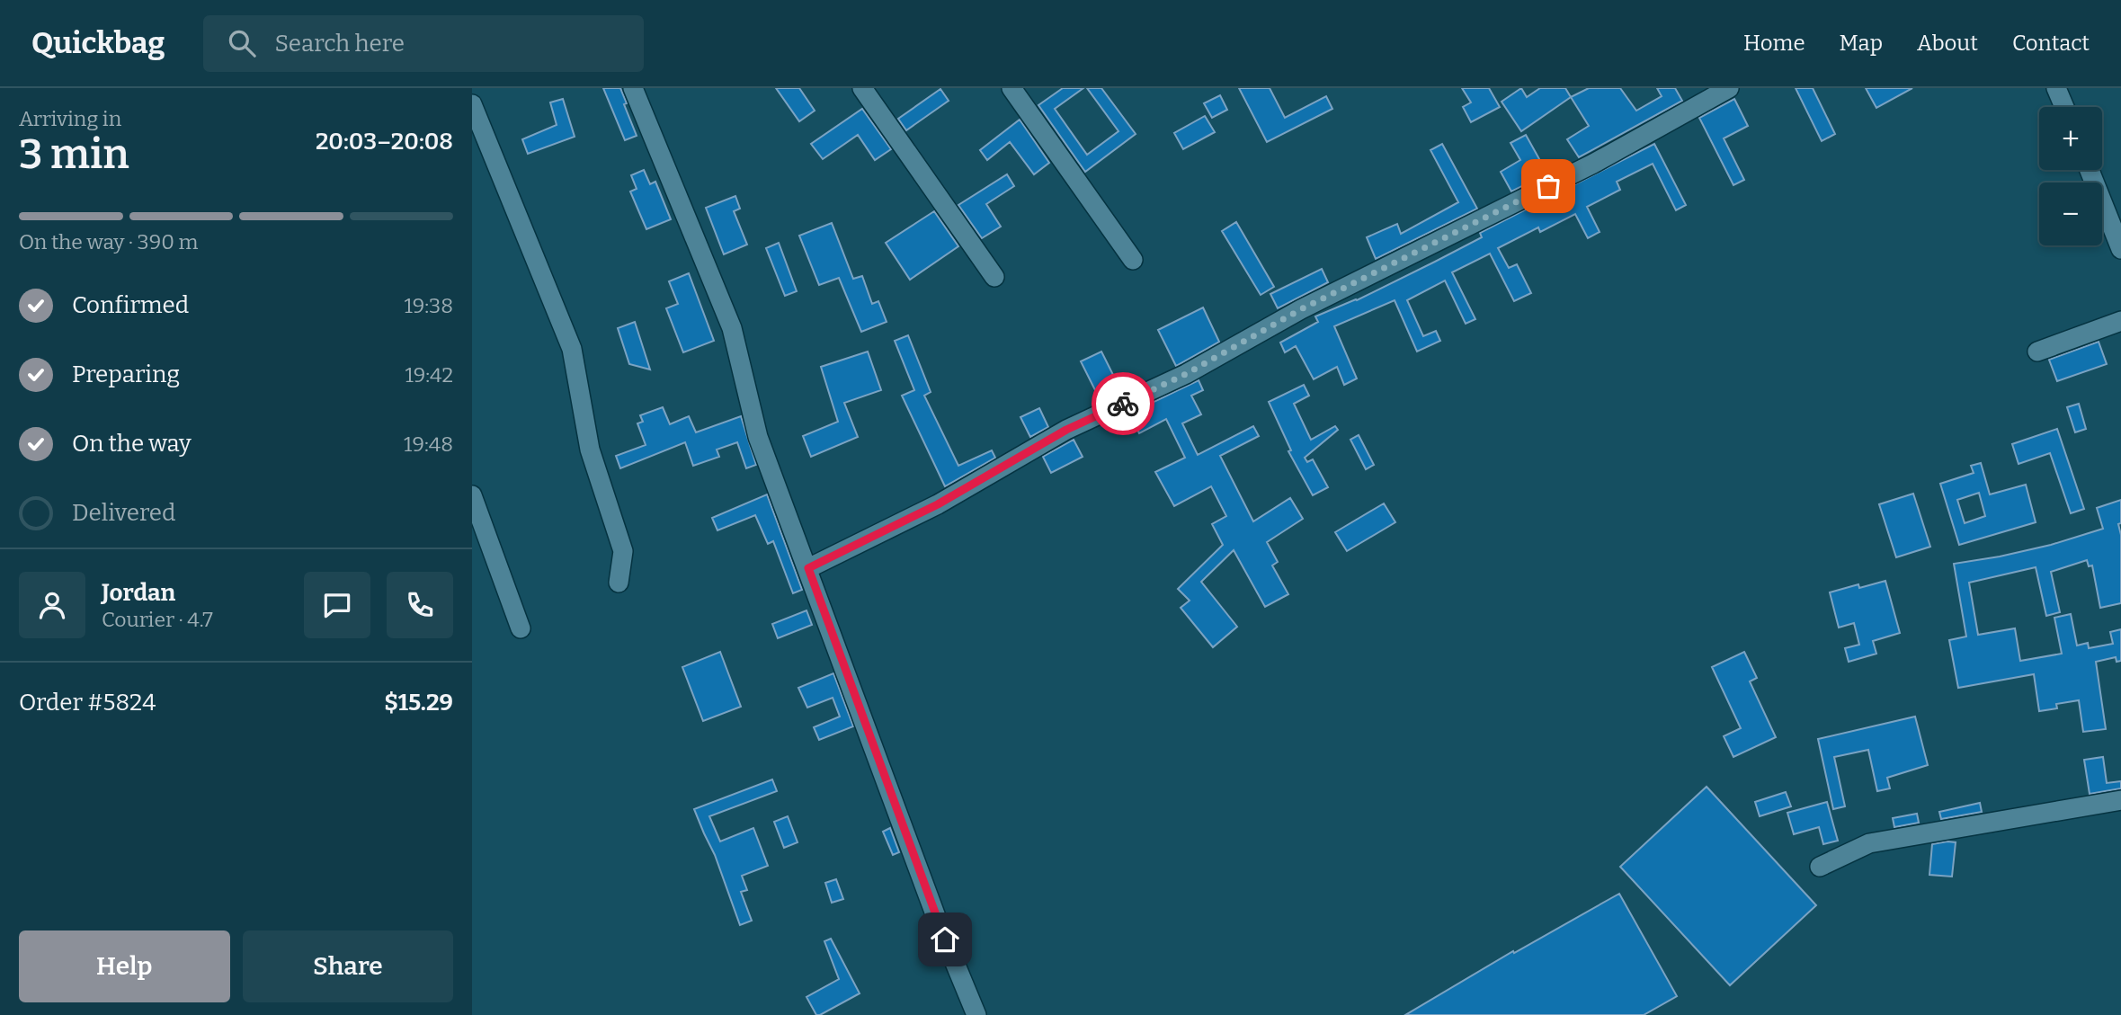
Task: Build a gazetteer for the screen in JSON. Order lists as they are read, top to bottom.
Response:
{
  "page": {
    "header": "Quickbag",
    "search": "Search here",
    "nav": [
      "Home",
      "Map",
      "About",
      "Contact"
    ],
    "heading": ["3 min", "Arriving in", "20:03–20:08"],
    "panel": [
      "Jordan",
      "Courier · 4.7",
      "Order #5824",
      "$15.29"
    ],
    "map_buttons": ["+", "−"],
    "bar": "On the way · 390 m",
    "list": [
      ["Confirmed", "19:38"],
      ["Preparing", "19:42"],
      ["On the way", "19:48"],
      "Delivered"
    ],
    "buttons": ["Help", "Share"]
  }
}
